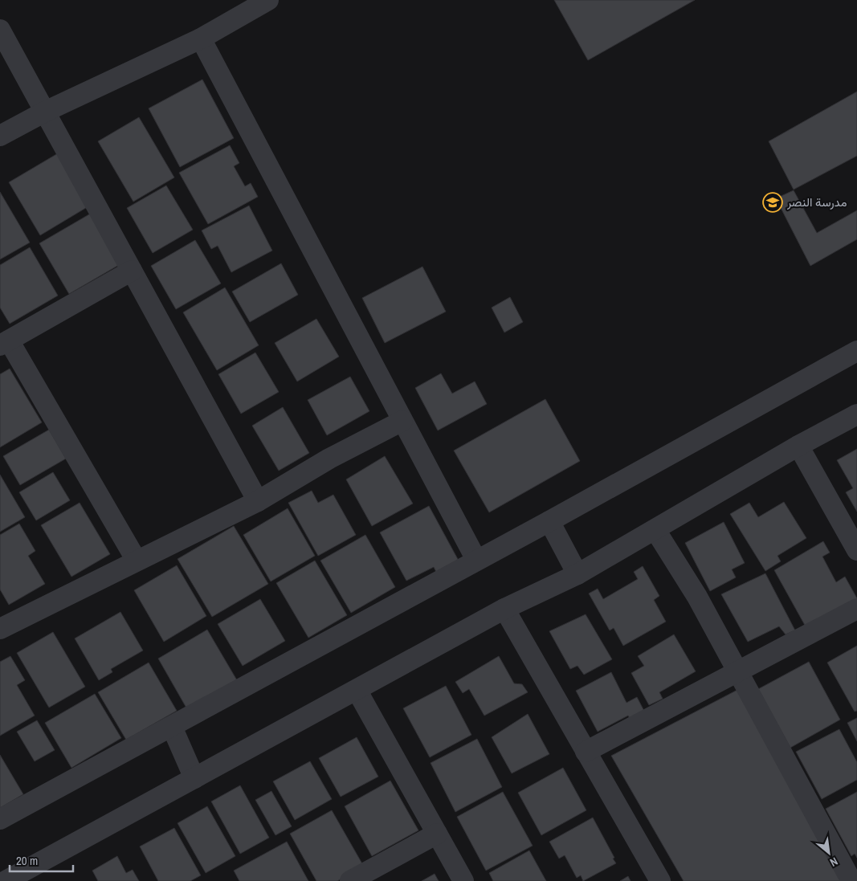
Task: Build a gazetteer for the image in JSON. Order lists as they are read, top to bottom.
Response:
{
  "places": {
    "school or university": ["مدرسة النصر"]
  },
  "scale_bar": "20 m",
  "north": "bottom right"
}
